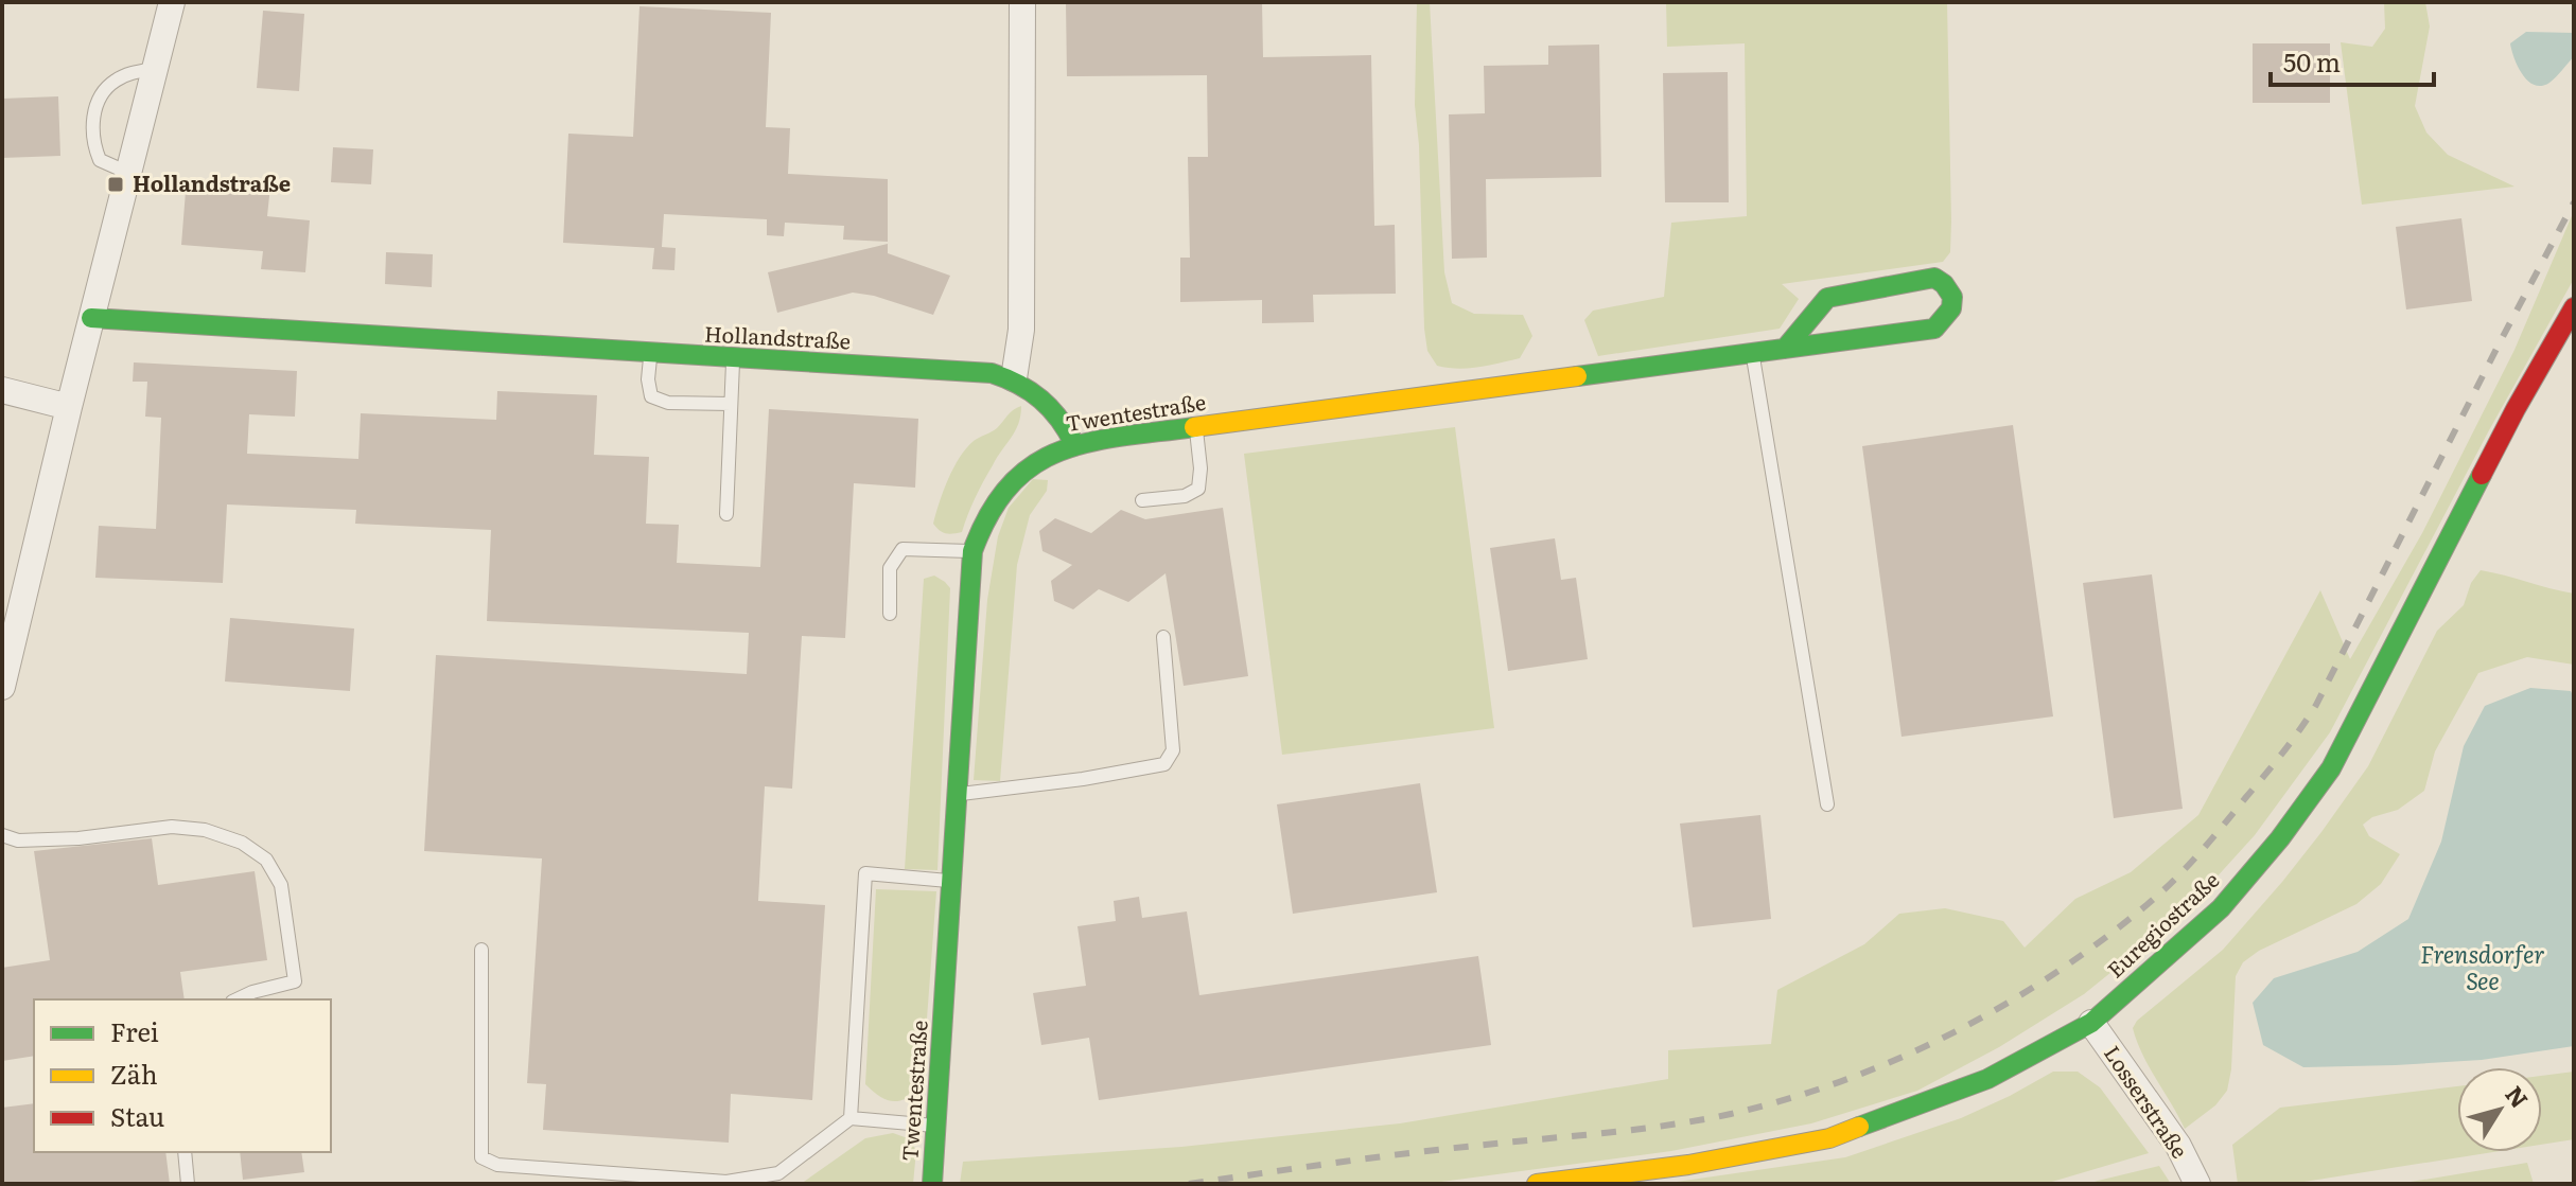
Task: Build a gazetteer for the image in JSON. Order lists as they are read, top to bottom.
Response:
{
  "streets": {
    "street": [
      "Hollandstraße",
      "Twentestraße",
      "Euregiostraße",
      "Losserstraße"
    ]
  },
  "crossings": [
    ["Hollandstraße", "Twentestraße"],
    ["Euregiostraße", "Losserstraße"]
  ],
  "water": ["Frensdorfer See"],
  "places": {
    "transit": ["Hollandstraße"]
  },
  "legend": ["Frei", "Zäh", "Stau"],
  "scale_bar": "50 m",
  "north": "top right"
}
